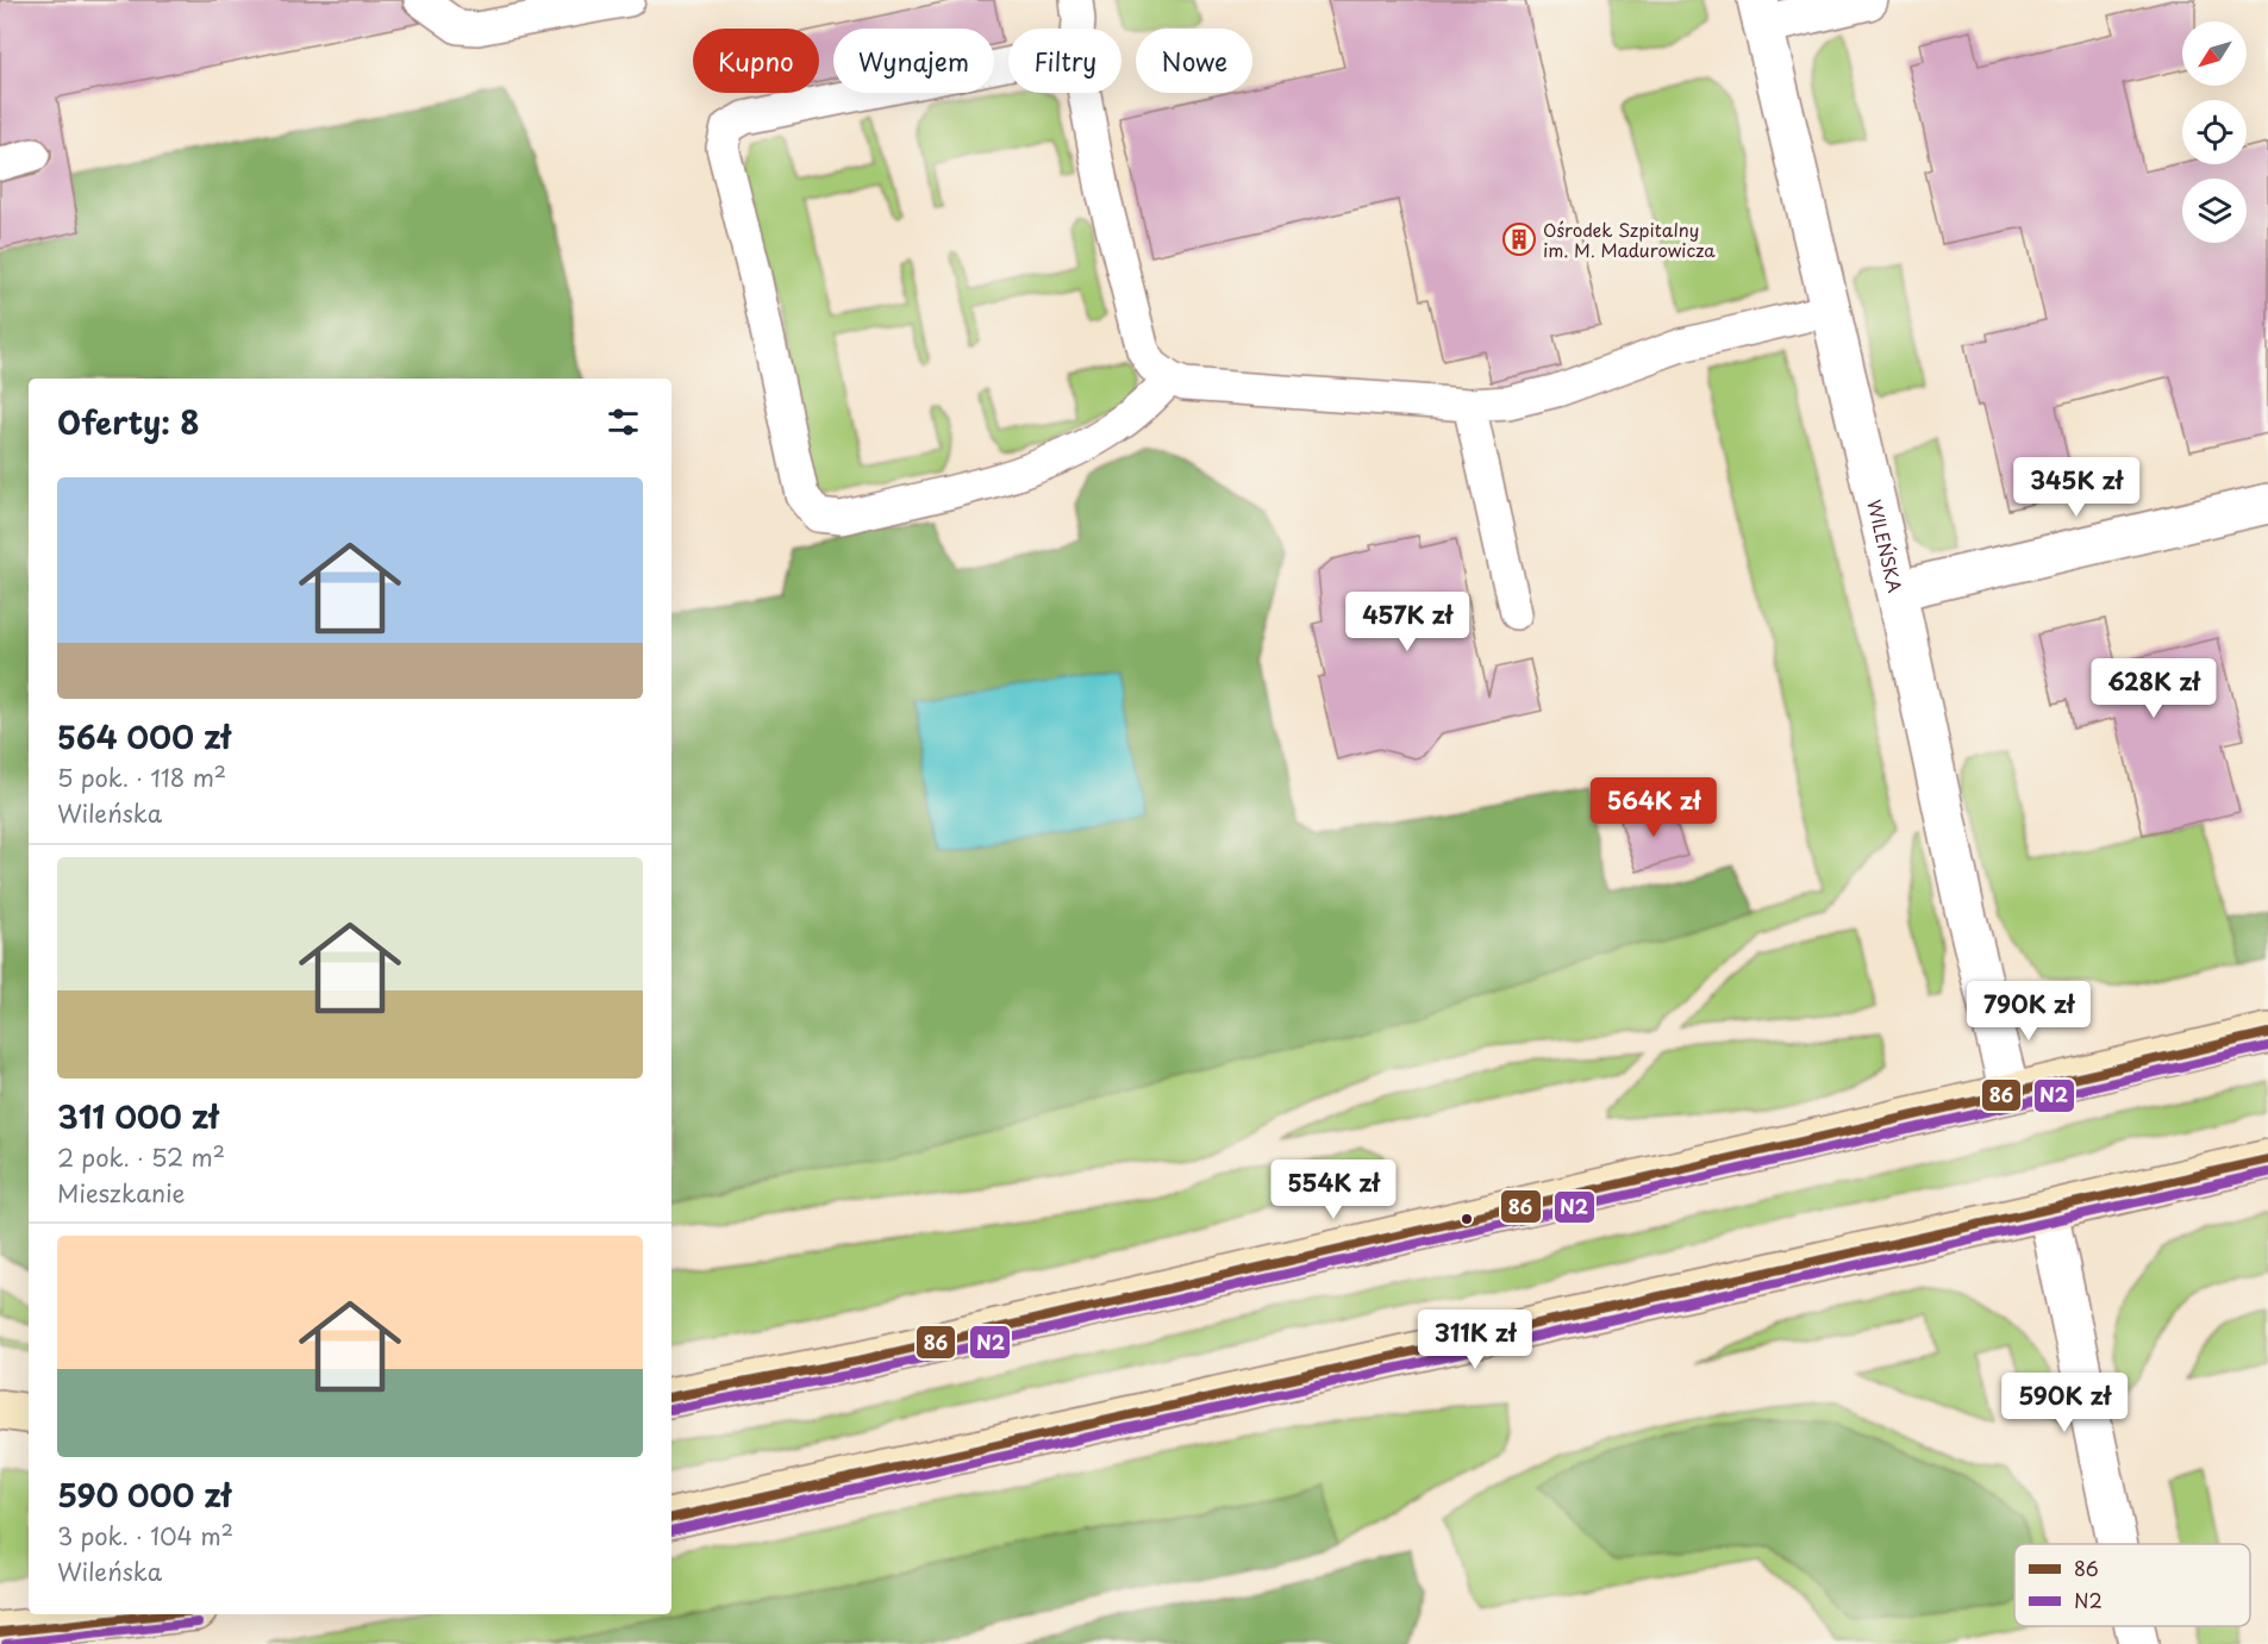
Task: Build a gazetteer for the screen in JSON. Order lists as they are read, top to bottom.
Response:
{
  "streets": {
    "street": ["WILEŃSKA"]
  },
  "places": {
    "building": ["Ośrodek Szpitalny im. M. Madurowicza"]
  },
  "lines": ["transit line 86", "transit line N2"],
  "legend": ["86", "N2"],
  "north": "bottom left",
  "page": {
    "chip": [
      "Kupno",
      "Wynajem",
      "Filtry",
      "Nowe"
    ],
    "heading": "Oferty: 8",
    "price": [
      "345K zł",
      "457K zł",
      "628K zł",
      "564K zł",
      "790K zł",
      "554K zł",
      "311K zł",
      "590K zł"
    ],
    "list": [
      {
        "name": "564 000 zł",
        "note": "5 pok. · 118 m² · Wileńska"
      },
      {
        "name": "311 000 zł",
        "note": "2 pok. · 52 m² · Mieszkanie"
      },
      {
        "name": "590 000 zł",
        "note": "3 pok. · 104 m² · Wileńska"
      }
    ]
  }
}
